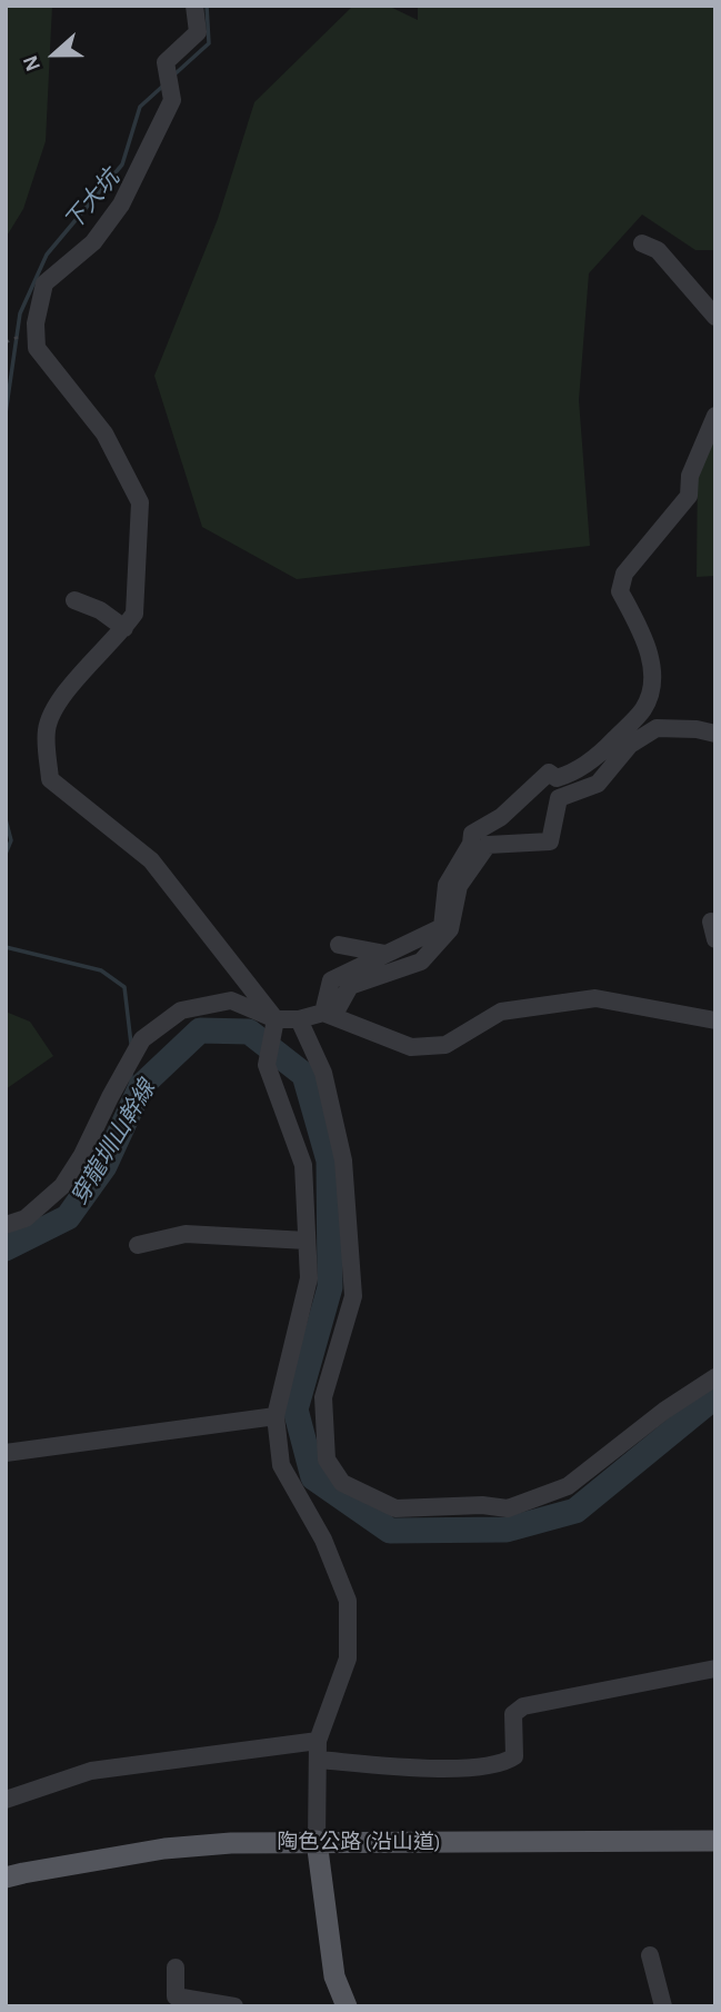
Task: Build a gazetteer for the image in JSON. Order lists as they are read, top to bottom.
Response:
{
  "streets": {
    "main road": ["陶色公路 (沿山道)"]
  },
  "water": ["下大坑", "穿龍圳山幹線"],
  "north": "left"
}
